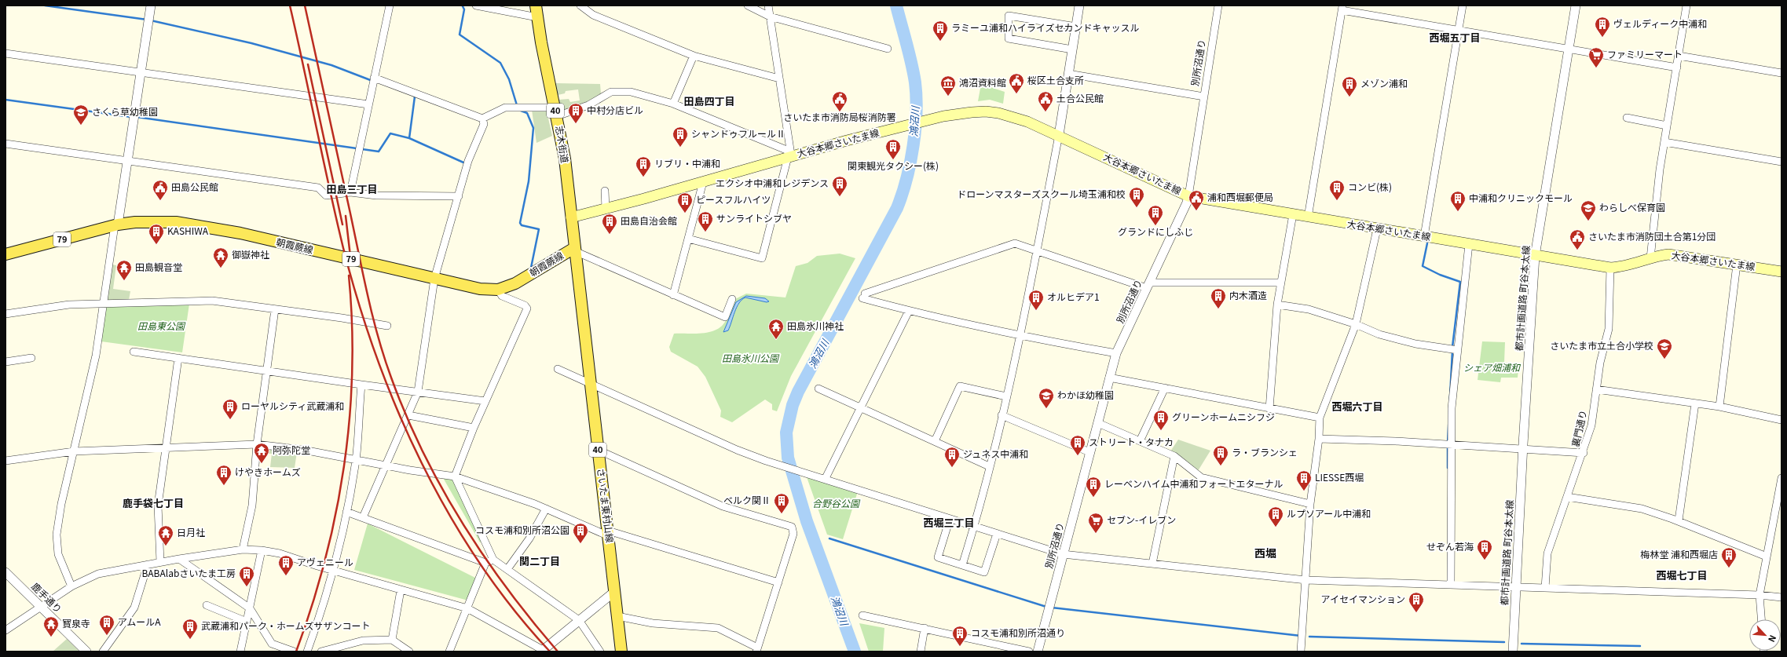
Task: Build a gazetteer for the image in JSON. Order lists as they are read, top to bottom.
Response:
{
  "streets": {
    "main road": [
      "40",
      "大谷本郷さいたま線",
      "志木街道",
      "79",
      "朝霞蕨線",
      "さいたま東村山線"
    ],
    "street": [
      "別所沼通り",
      "都市計画道路 町谷本太線",
      "裏門通り",
      "鹿手通り"
    ]
  },
  "crossings": [
    ["別所沼通り", "大谷本郷さいたま線"],
    ["大谷本郷さいたま線", "志木街道"],
    ["大谷本郷さいたま線", "都市計画道路 町谷本太線"],
    ["大谷本郷さいたま線", "裏門通り"],
    ["志木街道", "朝霞蕨線"],
    ["志木街道", "さいたま東村山線"],
    ["朝霞蕨線", "さいたま東村山線"]
  ],
  "districts": [
    "西堀五丁目",
    "田島四丁目",
    "田島三丁目",
    "西堀六丁目",
    "鹿手袋七丁目",
    "西堀三丁目",
    "西堀",
    "関二丁目",
    "西堀七丁目"
  ],
  "water": ["鴻沼川"],
  "parks": [
    "田島東公園",
    "田島氷川公園",
    "シェア畑浦和",
    "合野谷公園"
  ],
  "places": {
    "building": [
      "ヴェルディーク中浦和",
      "ラミーユ浦和ハイライズセカンドキャッスル",
      "メゾン浦和",
      "中村分店ビル",
      "シャンドゥフルールⅡ",
      "関東観光タクシー(株)",
      "リブリ・中浦和",
      "エクシオ中浦和レジデンス",
      "コンビ(株)",
      "ドローンマスターズスクール埼玉浦和校",
      "中浦和クリニックモール",
      "ピースフルハイツ",
      "グランドにしふじ",
      "サンライトシブヤ",
      "田島自治会館",
      "KASHIWA",
      "内木酒造",
      "オルヒデア1",
      "ローヤルシティ武蔵浦和",
      "グリーンホームニシフジ",
      "ストリート・タナカ",
      "ラ・ブランシェ",
      "ジュネス中浦和",
      "けやきホームズ",
      "LIESSE西堀",
      "レーベンハイム中浦和フォートエターナル",
      "ベルク関Ⅱ",
      "ルプソアール中浦和",
      "コスモ浦和別所沼公園",
      "せぞん若海",
      "梅林堂 浦和西堀店",
      "アヴェニール",
      "BABAlabさいたま工房",
      "アイセイマンション",
      "アムールA",
      "武蔵浦和パーク・ホームズサザンコート",
      "コスモ浦和別所沼通り"
    ],
    "supermarket": ["ファミリーマート", "セブン-イレブン"],
    "public building": [
      "桜区土合支所",
      "さいたま市消防局桜消防署",
      "土合公民館",
      "田島公民館",
      "浦和西堀郵便局",
      "さいたま市消防団土合第1分団"
    ],
    "museum": ["鴻沼資料館"],
    "school or university": [
      "さくら草幼稚園",
      "わらしべ保育園",
      "さいたま市立土合小学校",
      "わかほ幼稚園"
    ],
    "temple": [
      "御嶽神社",
      "田島観音堂",
      "田島氷川神社",
      "阿弥陀堂",
      "日月社",
      "寳泉寺"
    ]
  },
  "north": "bottom right"
}
